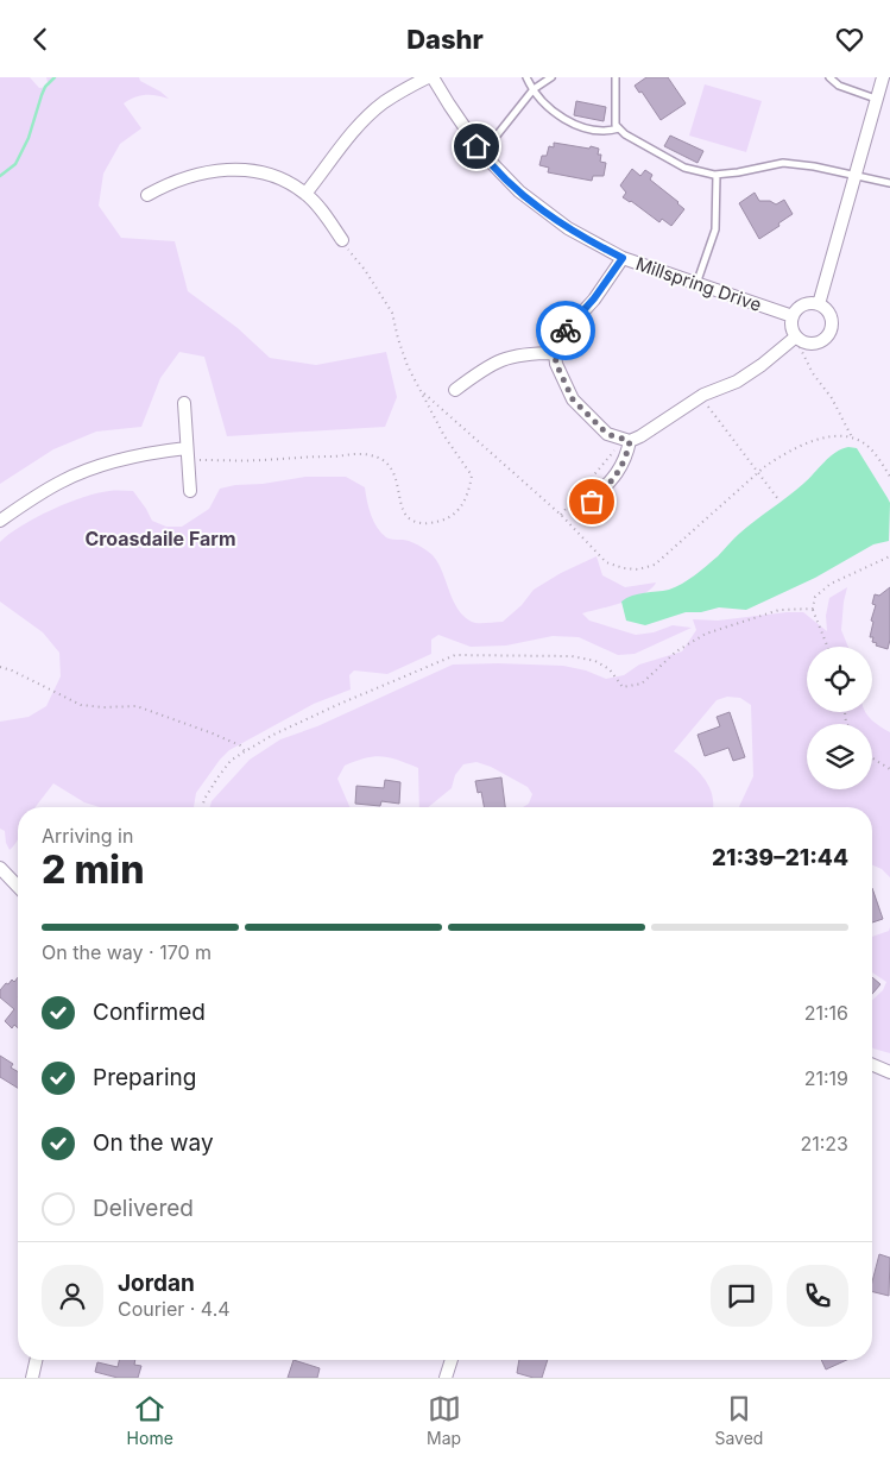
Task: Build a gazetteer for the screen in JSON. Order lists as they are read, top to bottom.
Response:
{
  "streets": {
    "street": ["Millspring Drive"]
  },
  "districts": ["Croasdaile Farm"],
  "page": {
    "header": "Dashr",
    "heading": ["2 min", "Arriving in", "21:39–21:44"],
    "panel": ["Jordan", "Courier · 4.4"],
    "bar": "On the way · 170 m",
    "list": [
      ["Confirmed", "21:16"],
      ["Preparing", "21:19"],
      ["On the way", "21:23"],
      "Delivered"
    ],
    "tabs": ["Home", "Map", "Saved"]
  }
}
